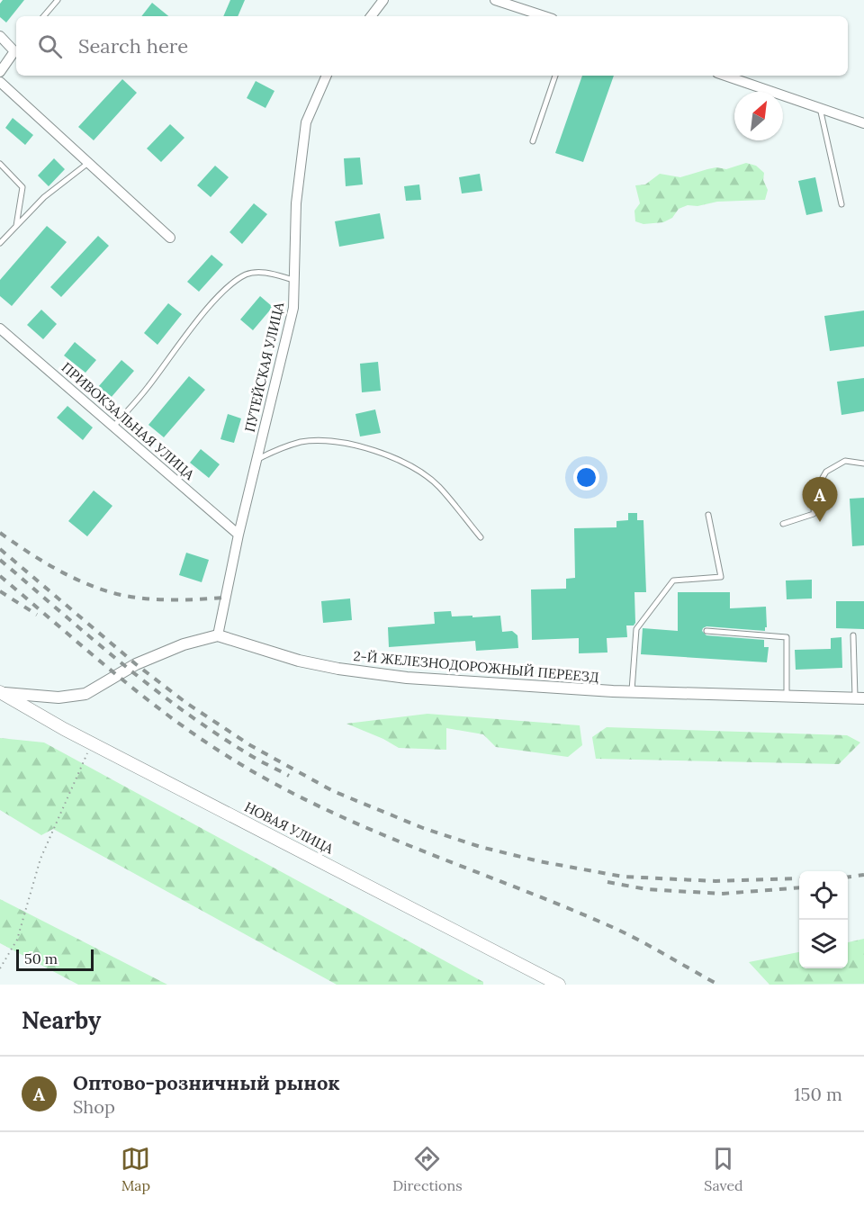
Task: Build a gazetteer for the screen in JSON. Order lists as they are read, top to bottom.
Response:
{
  "streets": {
    "main road": ["НОВАЯ УЛИЦА"],
    "street": ["ПУТЕЙСКАЯ УЛИЦА", "ПРИВОКЗАЛЬНАЯ УЛИЦА", "2-Й ЖЕЛЕЗНОДОРОЖНЫЙ ПЕРЕЕЗД"]
  },
  "crossings": [
    ["ПУТЕЙСКАЯ УЛИЦА", "ПРИВОКЗАЛЬНАЯ УЛИЦА"],
    ["ПУТЕЙСКАЯ УЛИЦА", "2-Й ЖЕЛЕЗНОДОРОЖНЫЙ ПЕРЕЕЗД"]
  ],
  "scale_bar": "50 m",
  "north": "top right",
  "page": {
    "search": "Search here",
    "pins": "A",
    "scale": "50 m",
    "heading": "Nearby",
    "list": [
      {
        "mark": "A",
        "name": "Оптово-розничный рынок",
        "note": "Shop",
        "value": "150 m"
      }
    ],
    "nav": ["Map", "Directions", "Saved"]
  }
}
